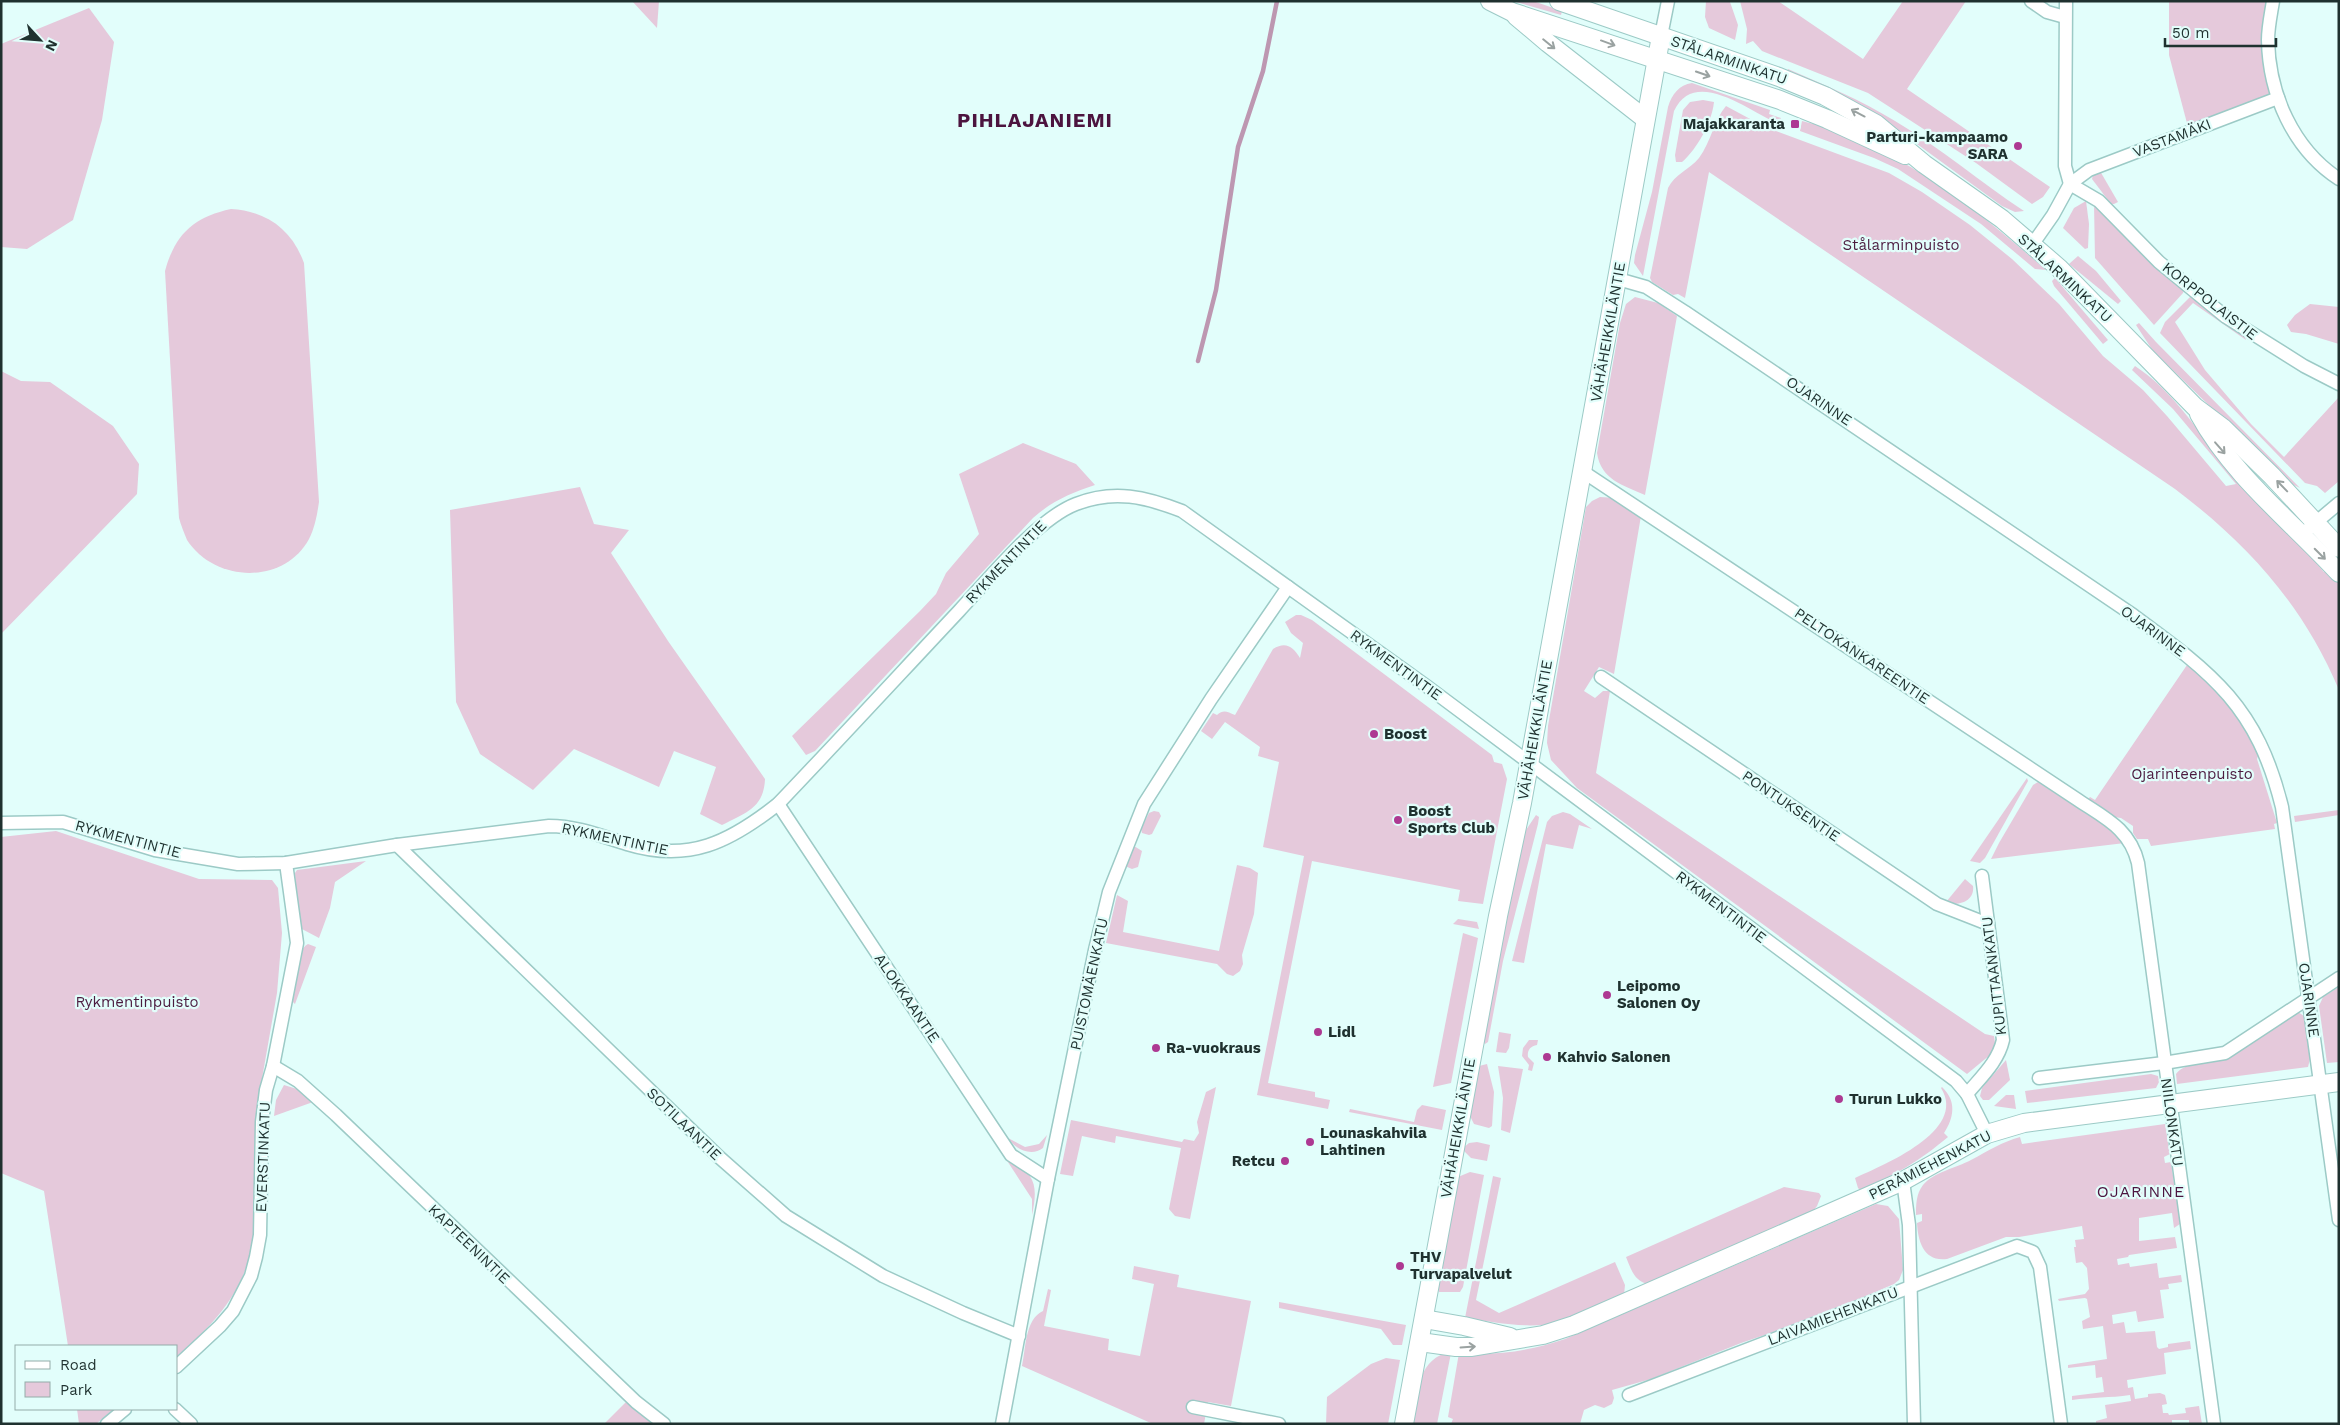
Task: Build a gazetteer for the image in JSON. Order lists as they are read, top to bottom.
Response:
{
  "streets": {
    "street": [
      "STÅLARMINKATU",
      "VASTAMÄKI",
      "KORPPOLAISTIE",
      "VÄHÄHEIKKILÄNTIE",
      "OJARINNE",
      "RYKMENTINTIE",
      "PELTOKANKAREENTIE",
      "PONTUKSENTIE",
      "KUPITTAANKATU",
      "PUISTOMÄENKATU",
      "ALOKKAANTIE",
      "NIILONKATU",
      "SOTILAANTIE",
      "EVERSTINKATU",
      "PERÄMIEHENKATU",
      "KAPTEENINTIE",
      "LAIVAMIEHENKATU"
    ]
  },
  "crossings": [
    ["STÅLARMINKATU", "VÄHÄHEIKKILÄNTIE"],
    ["VASTAMÄKI", "KORPPOLAISTIE"],
    ["VÄHÄHEIKKILÄNTIE", "OJARINNE"],
    ["VÄHÄHEIKKILÄNTIE", "RYKMENTINTIE"],
    ["VÄHÄHEIKKILÄNTIE", "PELTOKANKAREENTIE"],
    ["VÄHÄHEIKKILÄNTIE", "PERÄMIEHENKATU"],
    ["OJARINNE", "PERÄMIEHENKATU"],
    ["RYKMENTINTIE", "KUPITTAANKATU"],
    ["RYKMENTINTIE", "PUISTOMÄENKATU"],
    ["RYKMENTINTIE", "ALOKKAANTIE"],
    ["RYKMENTINTIE", "SOTILAANTIE"],
    ["RYKMENTINTIE", "EVERSTINKATU"],
    ["RYKMENTINTIE", "PERÄMIEHENKATU"],
    ["PELTOKANKAREENTIE", "NIILONKATU"],
    ["PONTUKSENTIE", "KUPITTAANKATU"],
    ["PUISTOMÄENKATU", "ALOKKAANTIE"],
    ["PUISTOMÄENKATU", "SOTILAANTIE"],
    ["NIILONKATU", "PERÄMIEHENKATU"],
    ["EVERSTINKATU", "KAPTEENINTIE"]
  ],
  "districts": ["PIHLAJANIEMI", "OJARINNE"],
  "parks": ["Stålarminpuisto", "Ojarinteenpuisto", "Rykmentinpuisto"],
  "places": {
    "transit": ["Majakkaranta"],
    "other": [
      "Parturi-kampaamo SARA",
      "Boost",
      "Boost Sports Club",
      "Leipomo Salonen Oy",
      "Lidl",
      "Ra-vuokraus",
      "Kahvio Salonen",
      "Turun Lukko",
      "Lounaskahvila Lahtinen",
      "Retcu",
      "THV Turvapalvelut"
    ]
  },
  "legend": ["Road", "Park"],
  "scale_bar": "50 m",
  "north": "bottom right"
}
